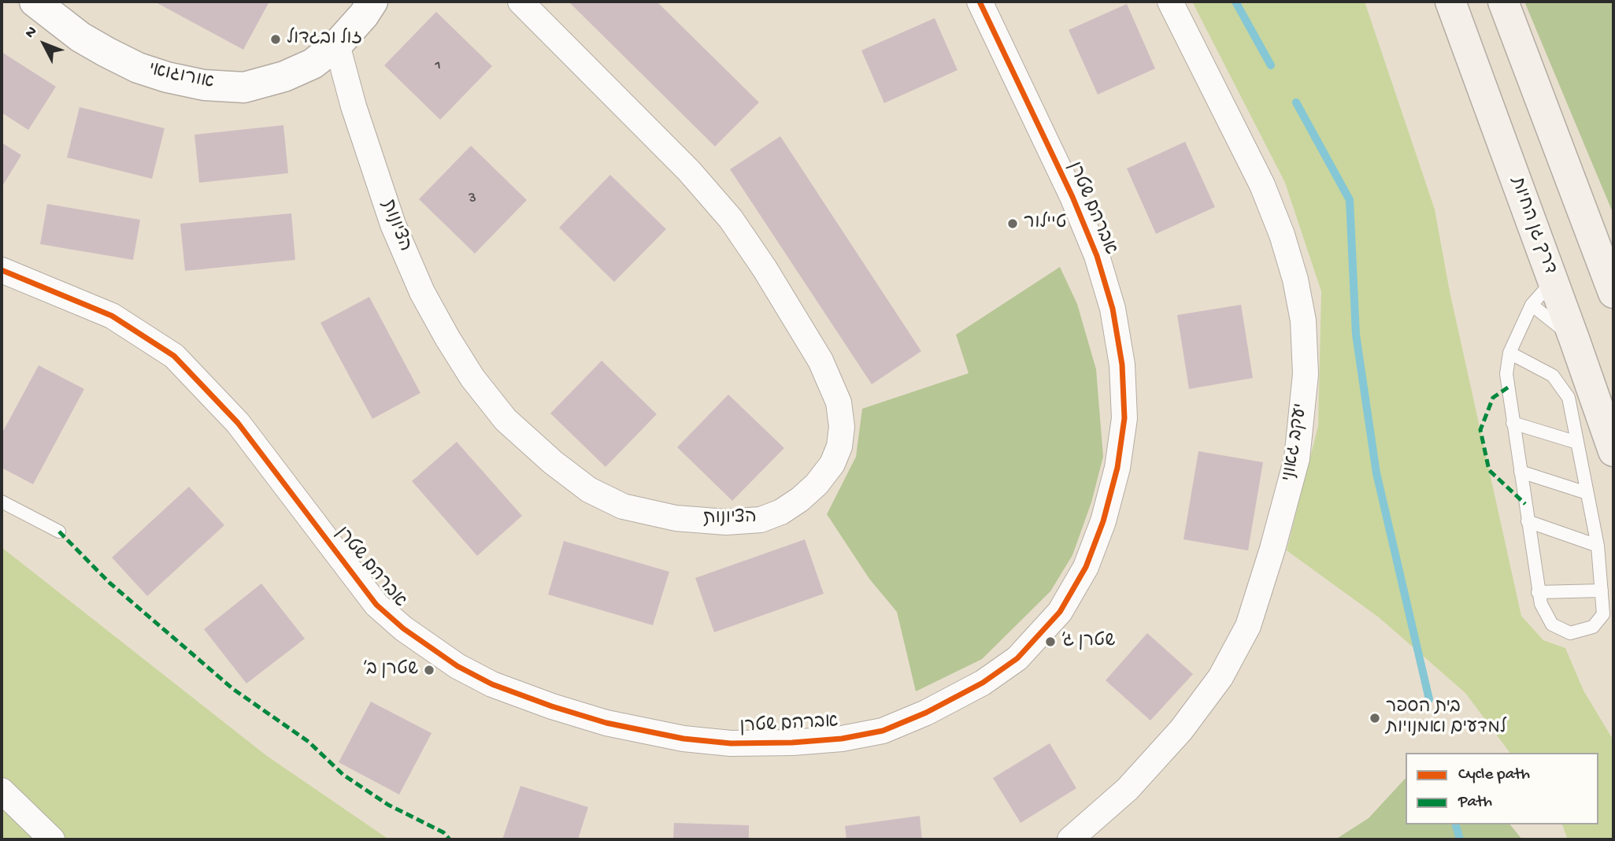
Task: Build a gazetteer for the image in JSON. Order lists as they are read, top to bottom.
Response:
{
  "streets": {
    "main road": ["דרך גן החיות"],
    "street": [
      "אורוגואי",
      "אברהם שטרן",
      "הציונות",
      "יעקב גאוני"
    ]
  },
  "crossings": [
    ["אורוגואי", "הציונות"]
  ],
  "places": [
    "זול ובגדול",
    "טיילור",
    "שטרן ג׳",
    "שטרן ב׳",
    "בית הספר למדעים ואמנויות"
  ],
  "house_numbers": ["1", "3"],
  "legend": ["Cycle path", "Path"],
  "north": "top left"
}
